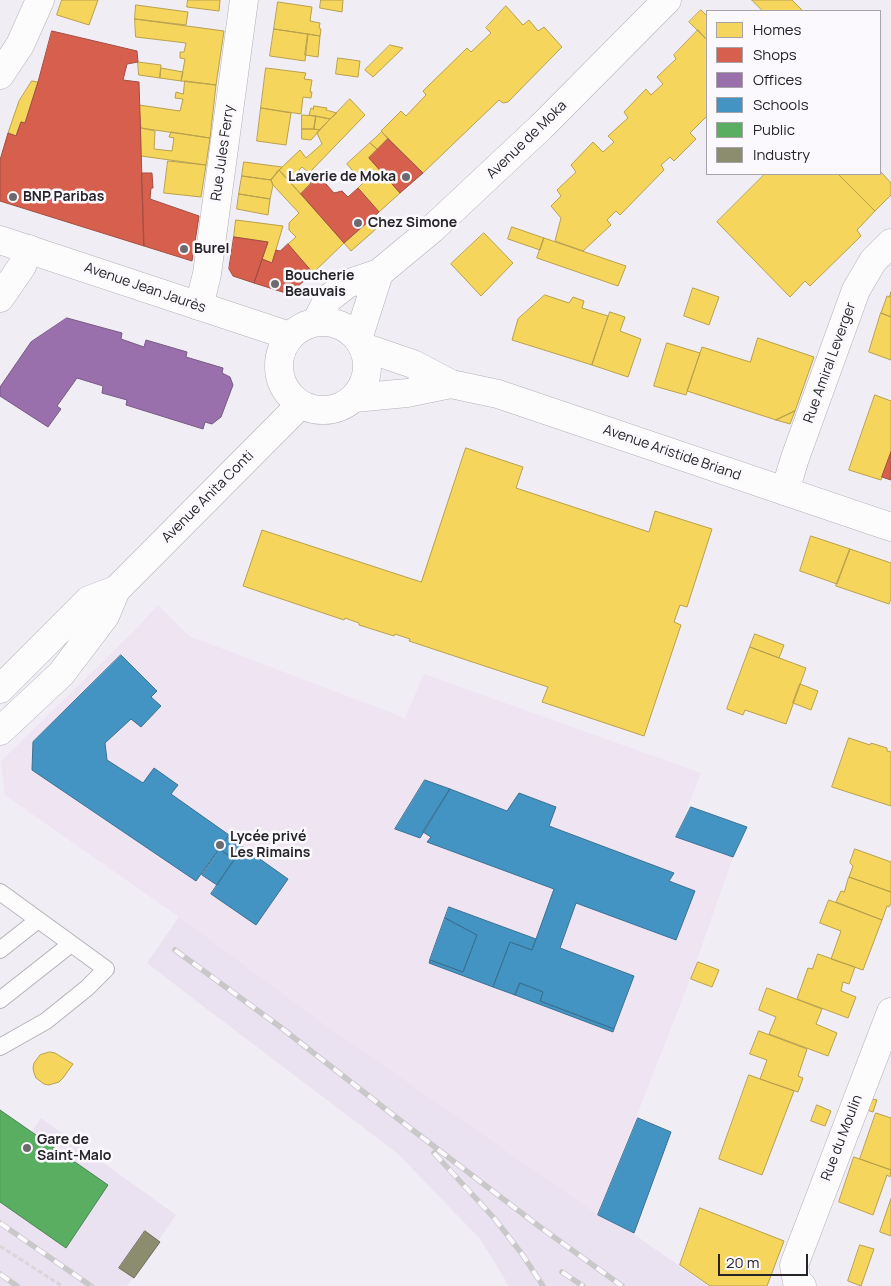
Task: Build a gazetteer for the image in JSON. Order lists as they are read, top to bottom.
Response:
{
  "streets": {
    "street": [
      "Avenue de Moka",
      "Rue Jules Ferry",
      "Avenue Jean Jaurès",
      "Rue Amiral Leverger",
      "Avenue Aristide Briand",
      "Avenue Anita Conti",
      "Rue du Moulin"
    ]
  },
  "crossings": [
    ["Avenue de Moka", "Avenue Jean Jaurès"],
    ["Avenue de Moka", "Avenue Aristide Briand"],
    ["Avenue de Moka", "Avenue Anita Conti"],
    ["Rue Jules Ferry", "Avenue Jean Jaurès"],
    ["Avenue Jean Jaurès", "Avenue Aristide Briand"],
    ["Avenue Jean Jaurès", "Avenue Anita Conti"],
    ["Rue Amiral Leverger", "Avenue Aristide Briand"],
    ["Avenue Aristide Briand", "Avenue Anita Conti"]
  ],
  "places": [
    "Laverie de Moka",
    "BNP Paribas",
    "Chez Simone",
    "Burel",
    "Boucherie Beauvais",
    "Lycée privé Les Rimains",
    "Gare de Saint-Malo"
  ],
  "legend": [
    "Homes",
    "Shops",
    "Offices",
    "Schools",
    "Public",
    "Industry"
  ],
  "scale_bar": "20 m"
}
